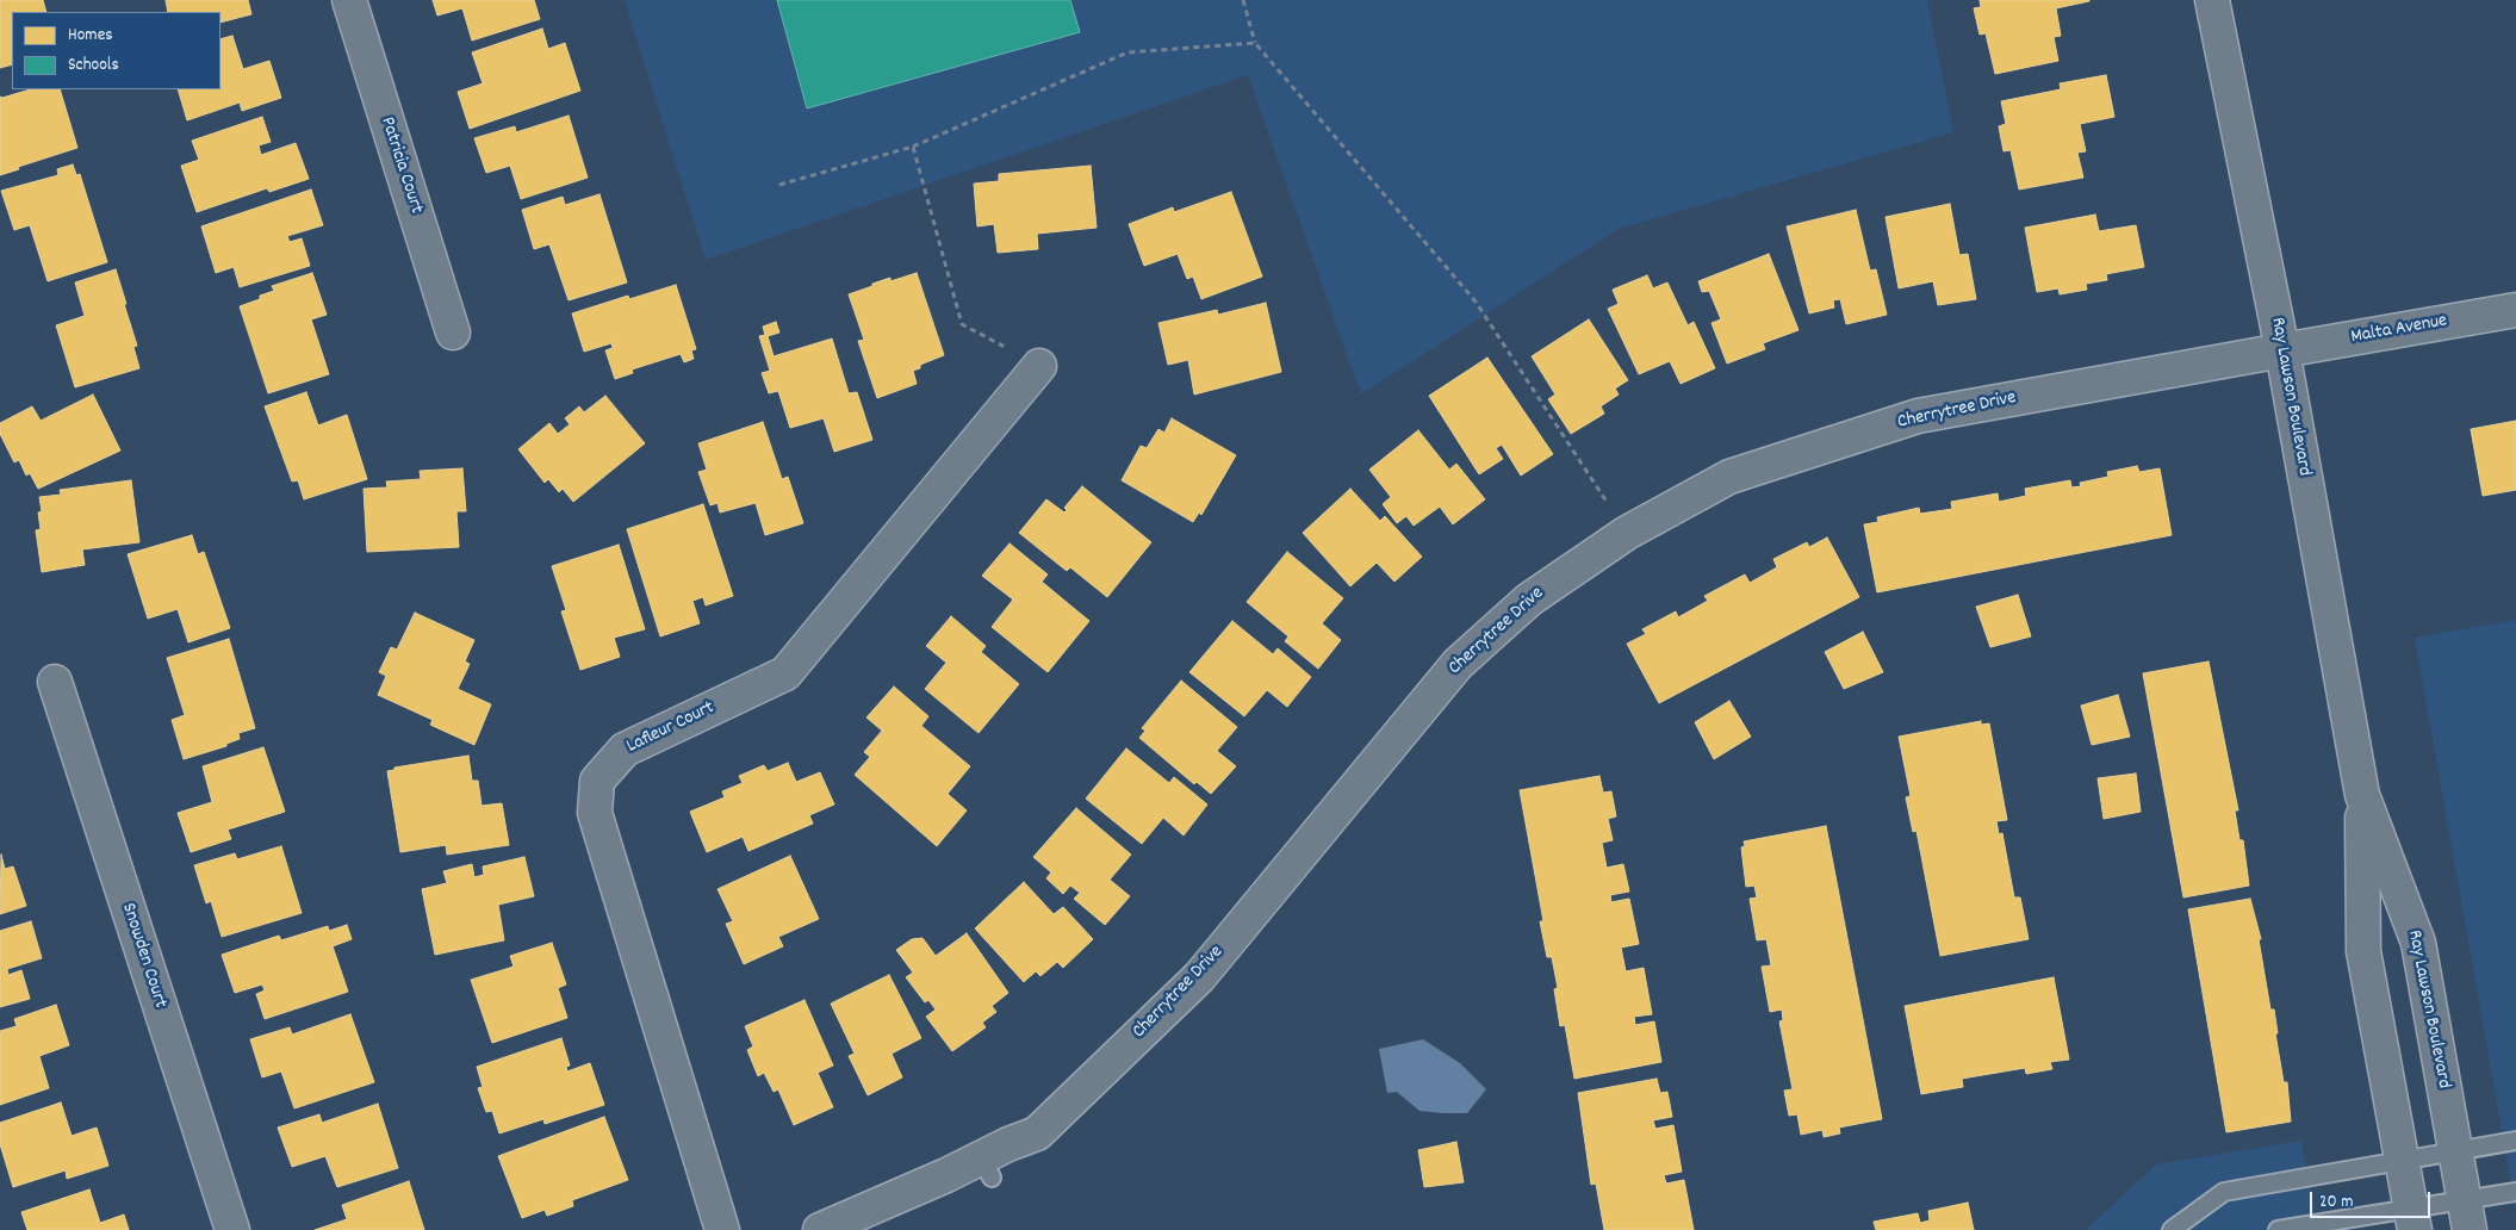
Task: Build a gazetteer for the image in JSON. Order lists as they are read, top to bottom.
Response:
{
  "streets": {
    "street": [
      "Patricia Court",
      "Malta Avenue",
      "Ray Lawson Boulevard",
      "Cherrytree Drive",
      "Lafleur Court",
      "Snowden Court"
    ]
  },
  "crossings": [
    ["Malta Avenue", "Ray Lawson Boulevard"],
    ["Malta Avenue", "Cherrytree Drive"],
    ["Ray Lawson Boulevard", "Cherrytree Drive"]
  ],
  "legend": ["Homes", "Schools"],
  "scale_bar": "20 m"
}
